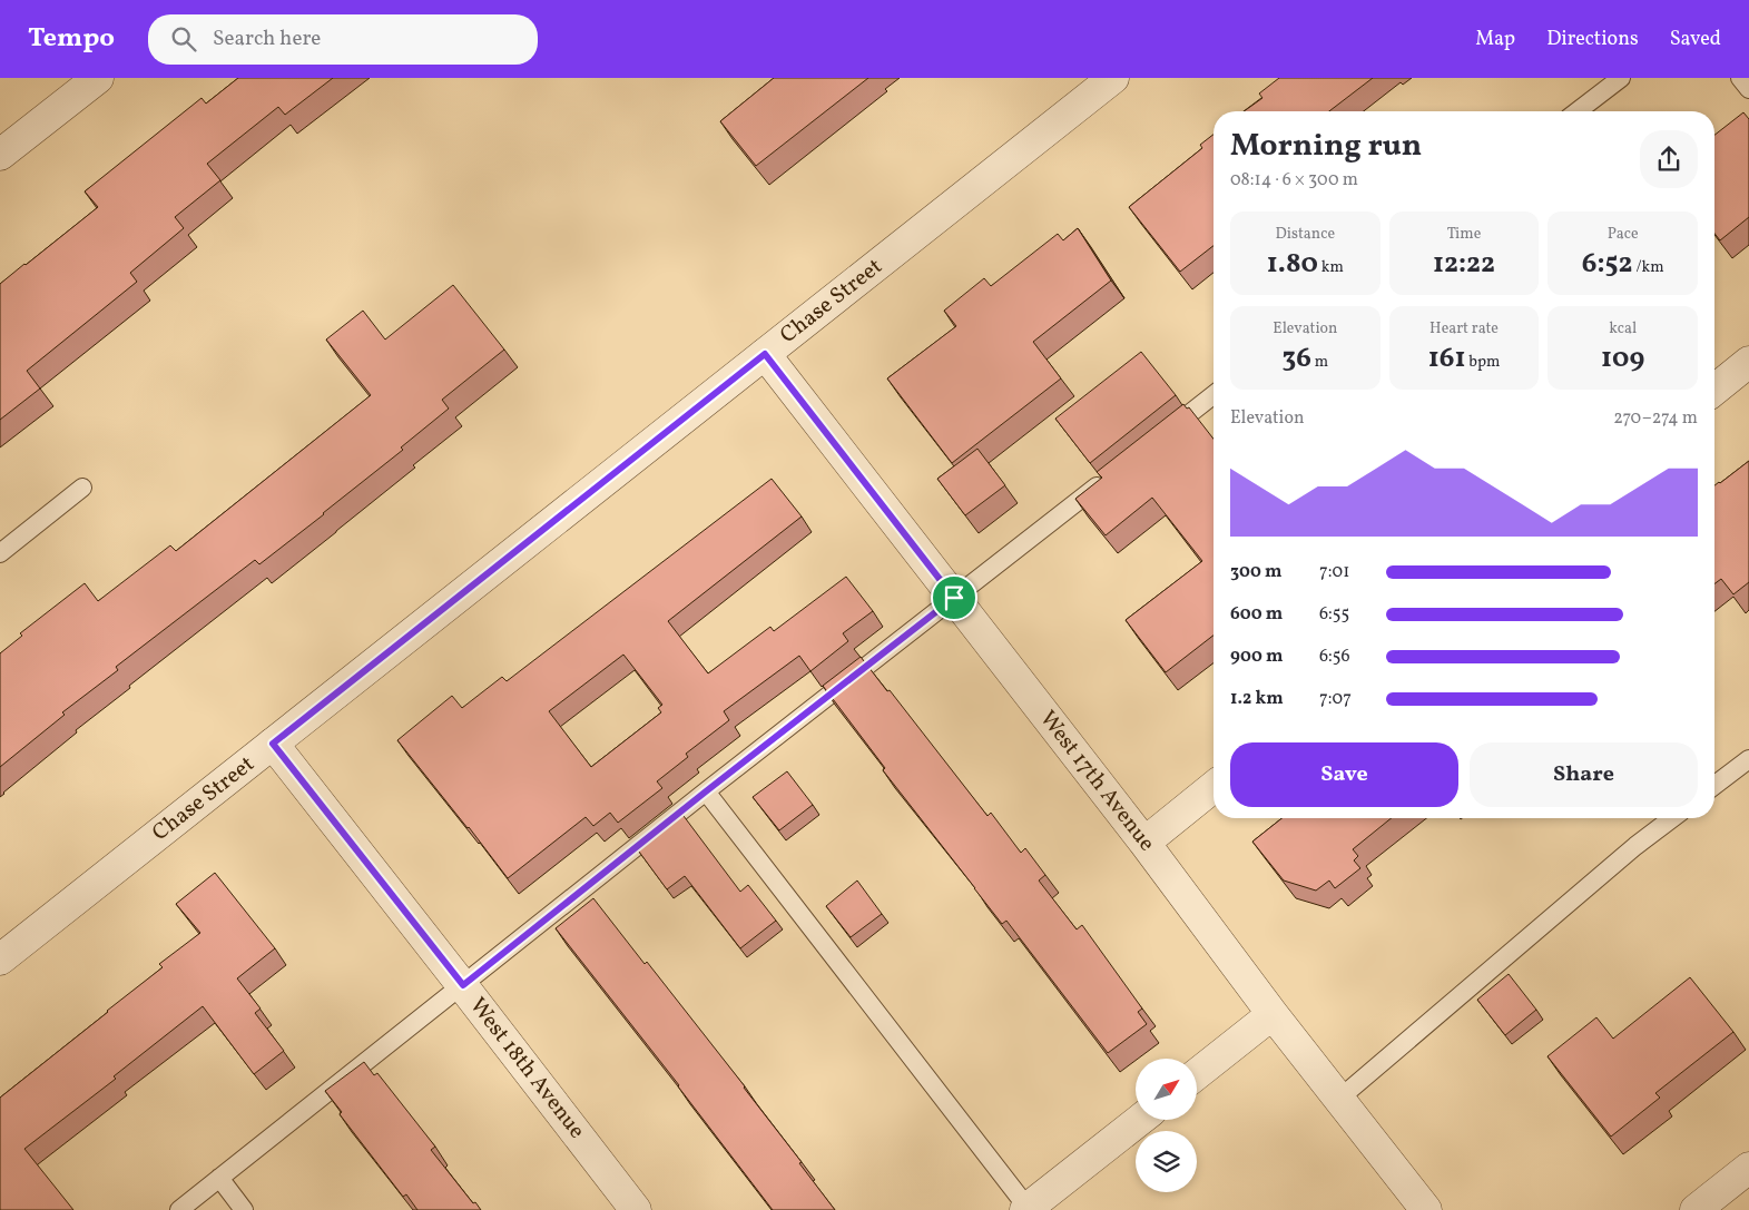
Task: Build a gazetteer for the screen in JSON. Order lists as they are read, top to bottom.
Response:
{
  "streets": {
    "street": ["Chase Street", "West 17th Avenue", "West 18th Avenue"]
  },
  "crossings": [
    ["Chase Street", "West 17th Avenue"],
    ["Chase Street", "West 18th Avenue"]
  ],
  "north": "top right",
  "page": {
    "header": "Tempo",
    "search": "Search here",
    "nav": ["Map", "Directions", "Saved"],
    "heading": ["Morning run", "08:14 · 6 × 300 m"],
    "stats": [
      ["Distance", "1.80 km"],
      ["Time", "12:22"],
      ["Pace", "6:52 /km"],
      ["Elevation", "36 m"],
      ["Heart rate", "161 bpm"],
      ["kcal", "109"]
    ],
    "chart": ["Elevation", "270–274 m"],
    "list": [
      {
        "name": "300 m",
        "note": "7:01"
      },
      {
        "name": "600 m",
        "note": "6:55"
      },
      {
        "name": "900 m",
        "note": "6:56"
      },
      {
        "name": "1.2 km",
        "note": "7:07"
      }
    ],
    "buttons": ["Save", "Share"]
  }
}
